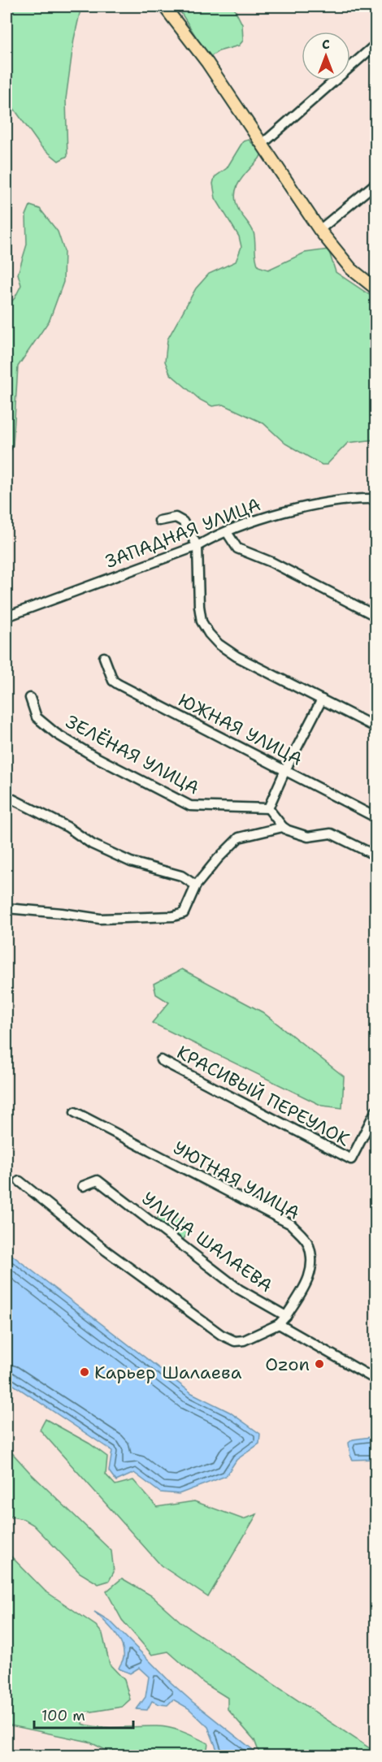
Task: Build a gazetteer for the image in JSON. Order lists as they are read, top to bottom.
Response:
{
  "streets": {
    "street": [
      "ЗАПАДНАЯ УЛИЦА",
      "ЮЖНАЯ УЛИЦА",
      "ЗЕЛЁНАЯ УЛИЦА",
      "КРАСИВЫЙ ПЕРЕУЛОК",
      "УЮТНАЯ УЛИЦА",
      "УЛИЦА ШАЛАЕВА"
    ]
  },
  "crossings": [
    ["УЮТНАЯ УЛИЦА", "УЛИЦА ШАЛАЕВА"]
  ],
  "places": ["Ozon", "Карьер Шалаева"],
  "scale_bar": "100 m",
  "north": "top"
}
